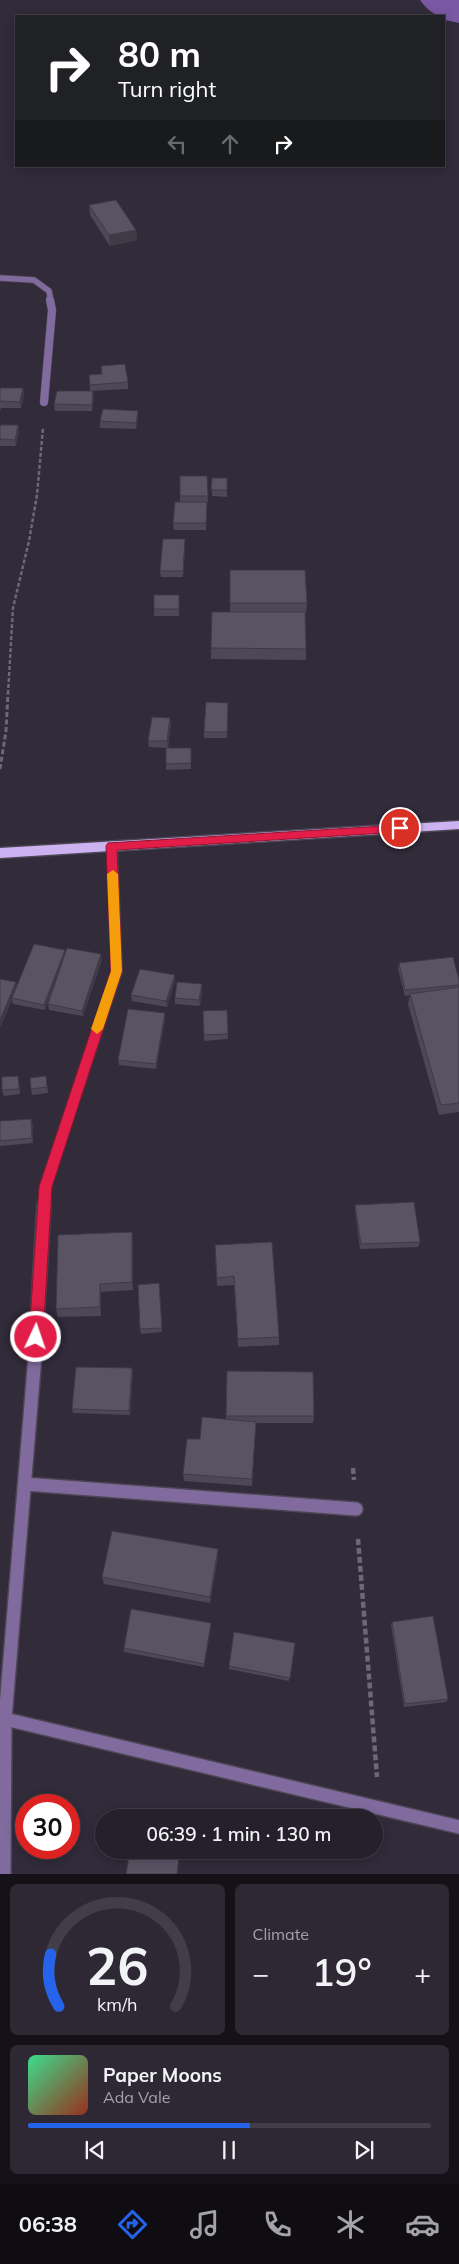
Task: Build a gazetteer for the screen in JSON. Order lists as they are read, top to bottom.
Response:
{
  "page": {
    "turn": ["80 m", "Turn right"],
    "limit": "30",
    "trip": "06:39 · 1 min · 130 m",
    "tile": "Climate",
    "heat": ["−", "19°", "+"],
    "song": ["Paper Moons", "Ada Vale"],
    "tabs": "06:38",
    "gauge": ["26", "km/h"]
  }
}
